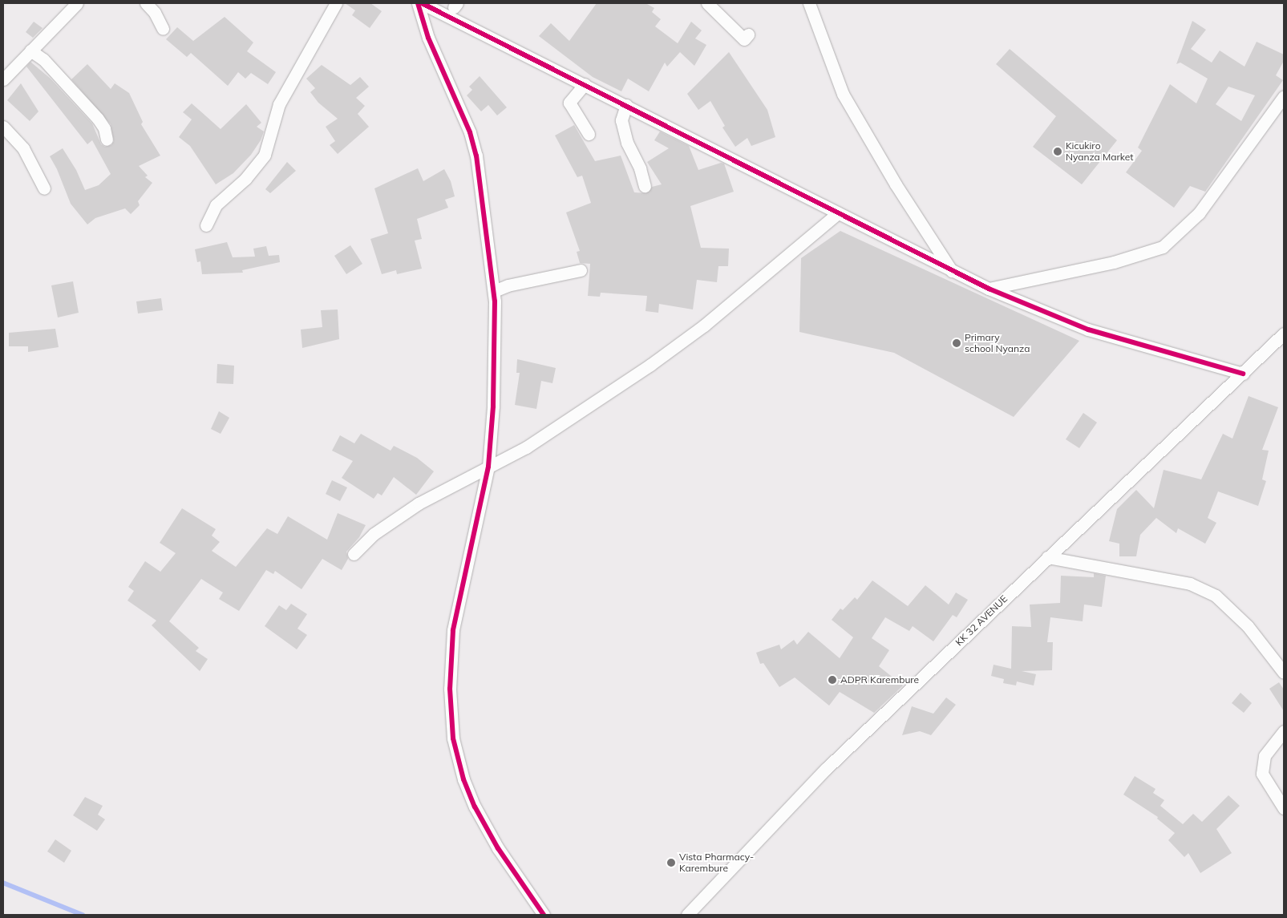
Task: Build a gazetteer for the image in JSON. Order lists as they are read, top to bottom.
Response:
{
  "streets": {
    "street": ["KK 32 AVENUE"]
  },
  "places": [
    "Kicukiro Nyanza Market",
    "Primary school Nyanza",
    "ADPR Karembure",
    "Vista Pharmacy- Karembure"
  ]
}
